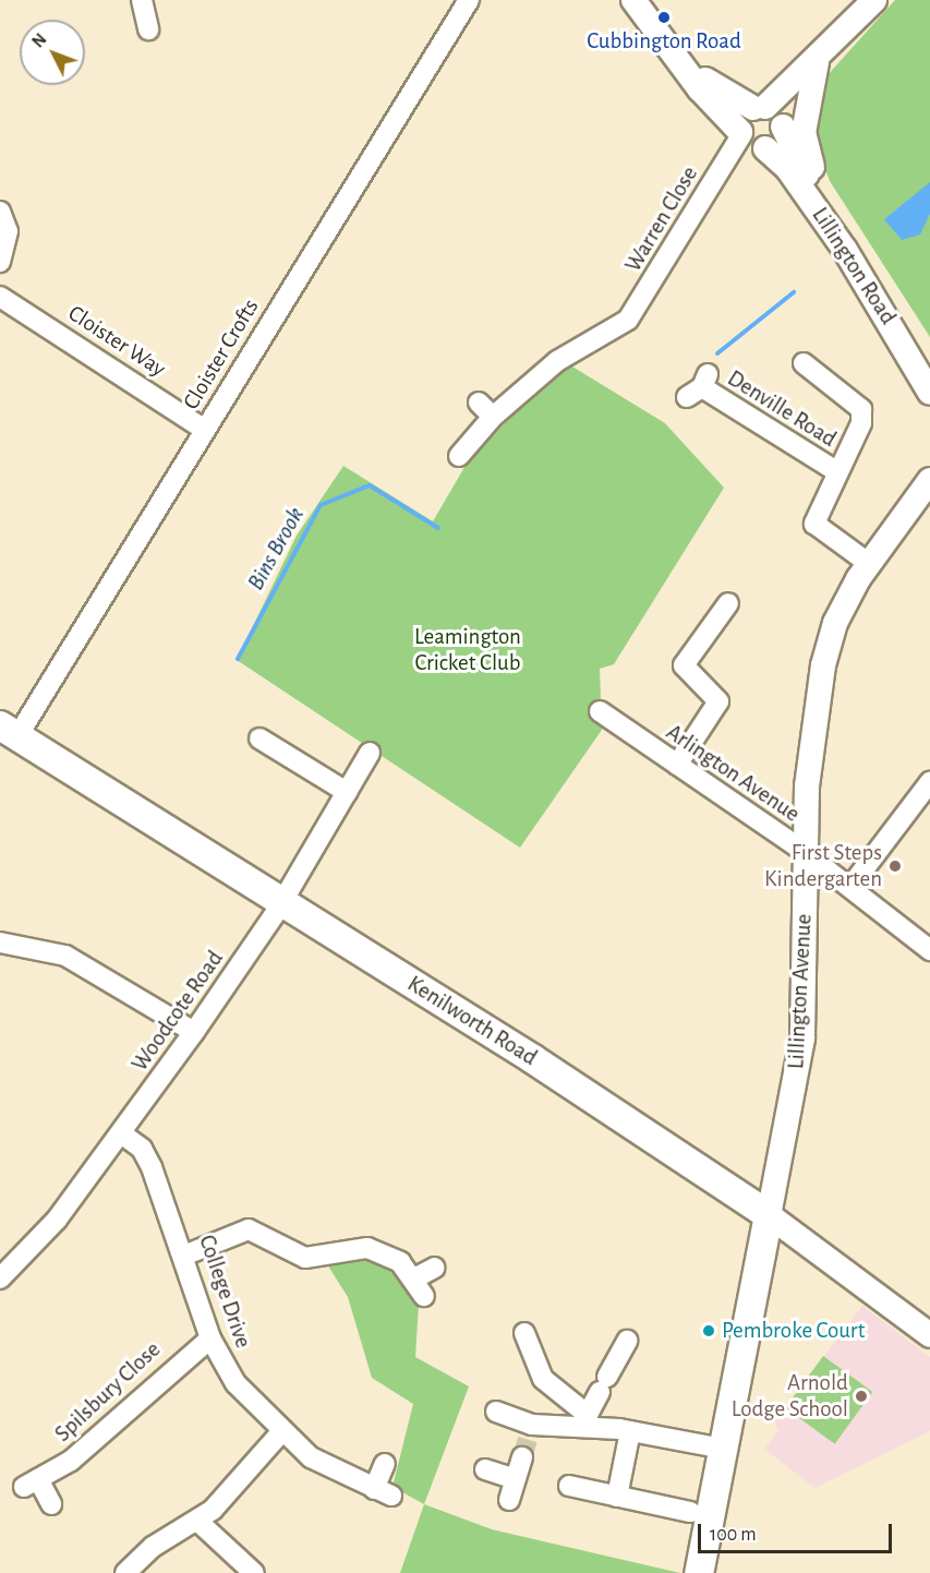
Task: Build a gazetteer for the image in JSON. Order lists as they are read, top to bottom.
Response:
{
  "streets": {
    "highway": ["Lillington Avenue", "Kenilworth Road"],
    "main road": ["Lillington Road"],
    "street": [
      "Warren Close",
      "Cloister Way",
      "Cloister Crofts",
      "Denville Road",
      "Arlington Avenue",
      "Woodcote Road",
      "College Drive",
      "Spilsbury Close"
    ]
  },
  "crossings": [
    ["Warren Close", "Lillington Road"],
    ["Cloister Way", "Cloister Crofts"],
    ["Cloister Crofts", "Kenilworth Road"],
    ["Arlington Avenue", "Lillington Avenue"],
    ["Lillington Avenue", "Kenilworth Road"],
    ["Woodcote Road", "Kenilworth Road"],
    ["Woodcote Road", "College Drive"],
    ["College Drive", "Spilsbury Close"]
  ],
  "water": ["Bins Brook"],
  "parks": ["Leamington Cricket Club"],
  "places": [
    "Cubbington Road",
    "First Steps Kindergarten",
    "Pembroke Court",
    "Arnold Lodge School"
  ],
  "scale_bar": "100 m",
  "north": "top left"
}
